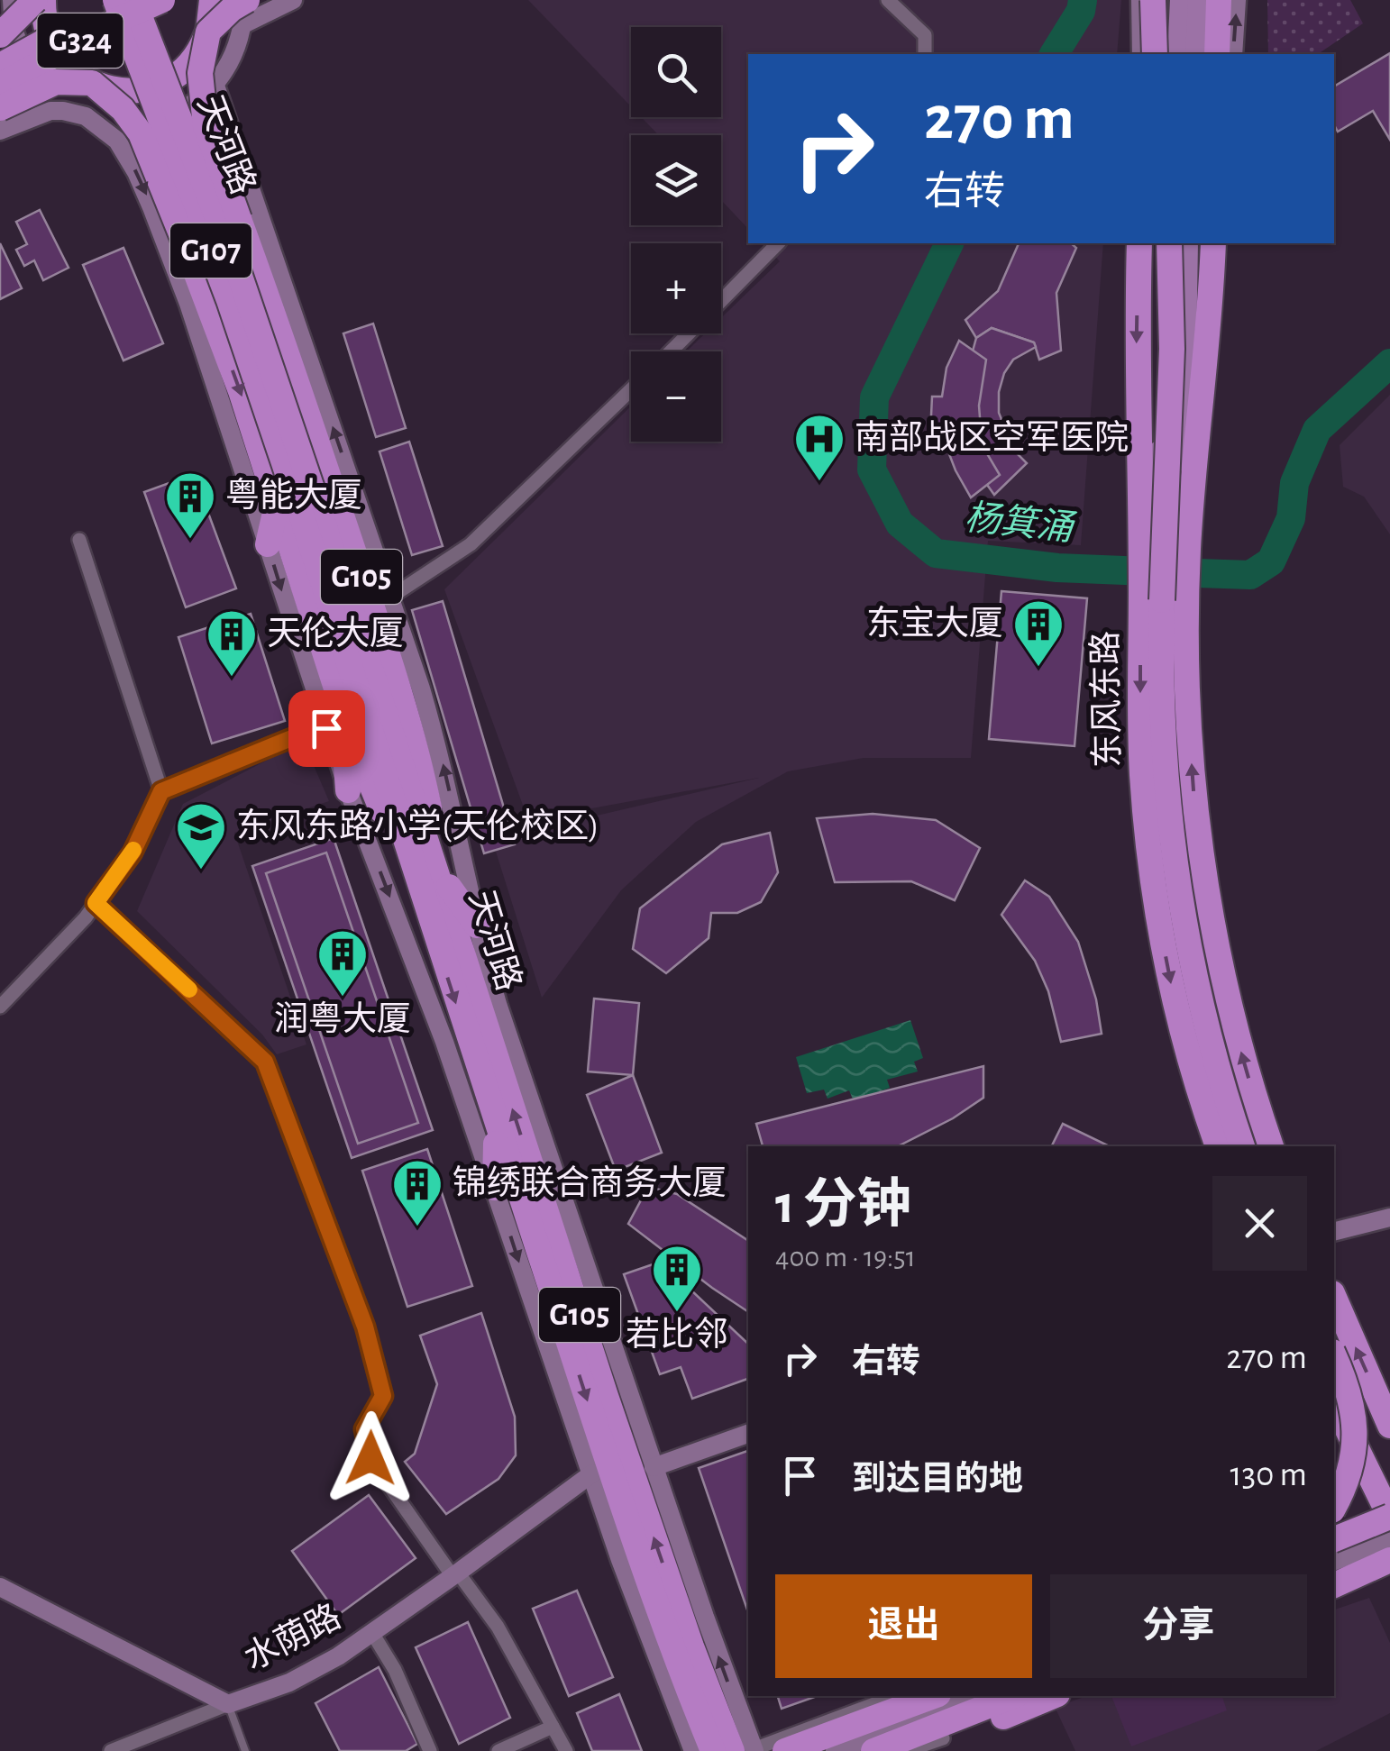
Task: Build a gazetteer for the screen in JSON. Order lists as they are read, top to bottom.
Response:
{
  "streets": {
    "highway": [
      "G324",
      "天河路",
      "G107",
      "G105",
      "东风东路"
    ],
    "main road": ["水荫路"]
  },
  "crossings": [
    ["G324", "天河路"],
    ["天河路", "G105"]
  ],
  "one_way": ["东风东路"],
  "water": ["杨箕涌"],
  "places": {
    "hospital": ["南部战区空军医院"],
    "building": [
      "粤能大厦",
      "东宝大厦",
      "天伦大厦",
      "润粤大厦",
      "锦绣联合商务大厦",
      "若比邻"
    ],
    "school or university": ["东风东路小学(天伦校区)"]
  },
  "page": {
    "map_buttons": ["+", "−"],
    "turn": ["270 m", "右转"],
    "heading": ["1 分钟", "400 m · 19:51"],
    "list": [
      {
        "name": "右转",
        "value": "270 m"
      },
      {
        "name": "到达目的地",
        "value": "130 m"
      }
    ],
    "buttons": ["退出", "分享"]
  }
}
